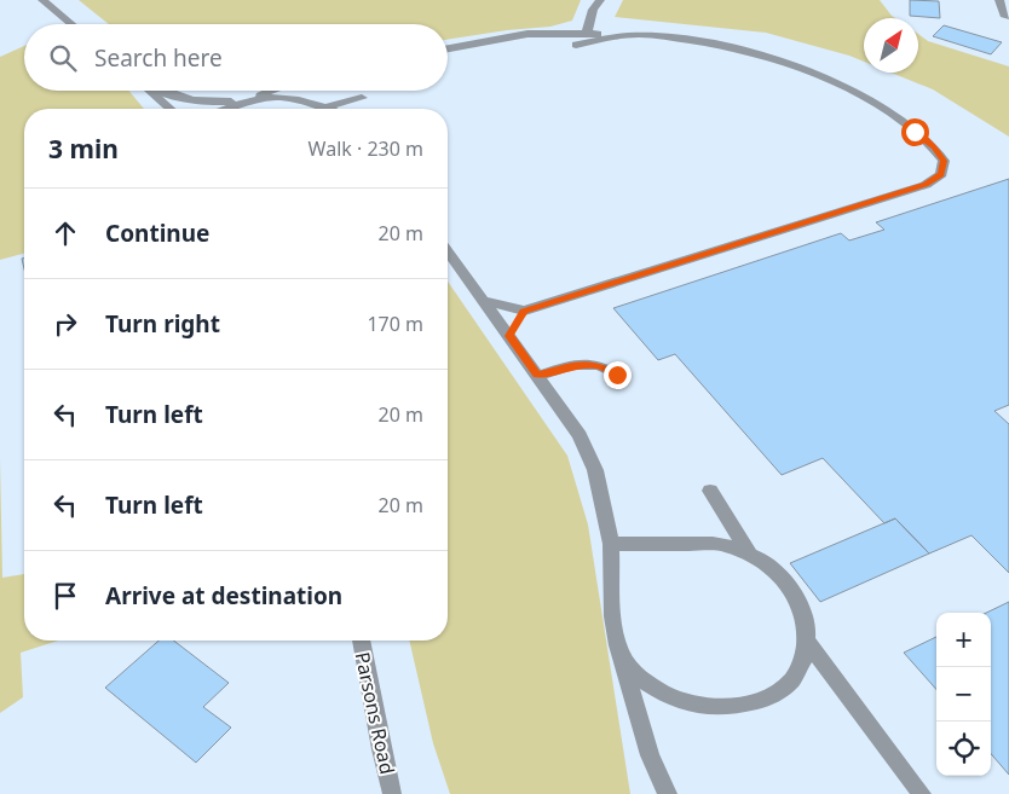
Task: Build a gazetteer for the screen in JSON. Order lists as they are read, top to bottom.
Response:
{
  "streets": {
    "street": ["Parsons Road"]
  },
  "north": "top right",
  "page": {
    "search": "Search here",
    "heading": ["3 min", "Walk · 230 m"],
    "list": [
      ["Continue", "20 m"],
      ["Turn right", "170 m"],
      ["Turn left", "20 m"],
      ["Turn left", "20 m"],
      "Arrive at destination"
    ],
    "map_buttons": ["+", "−"]
  }
}
